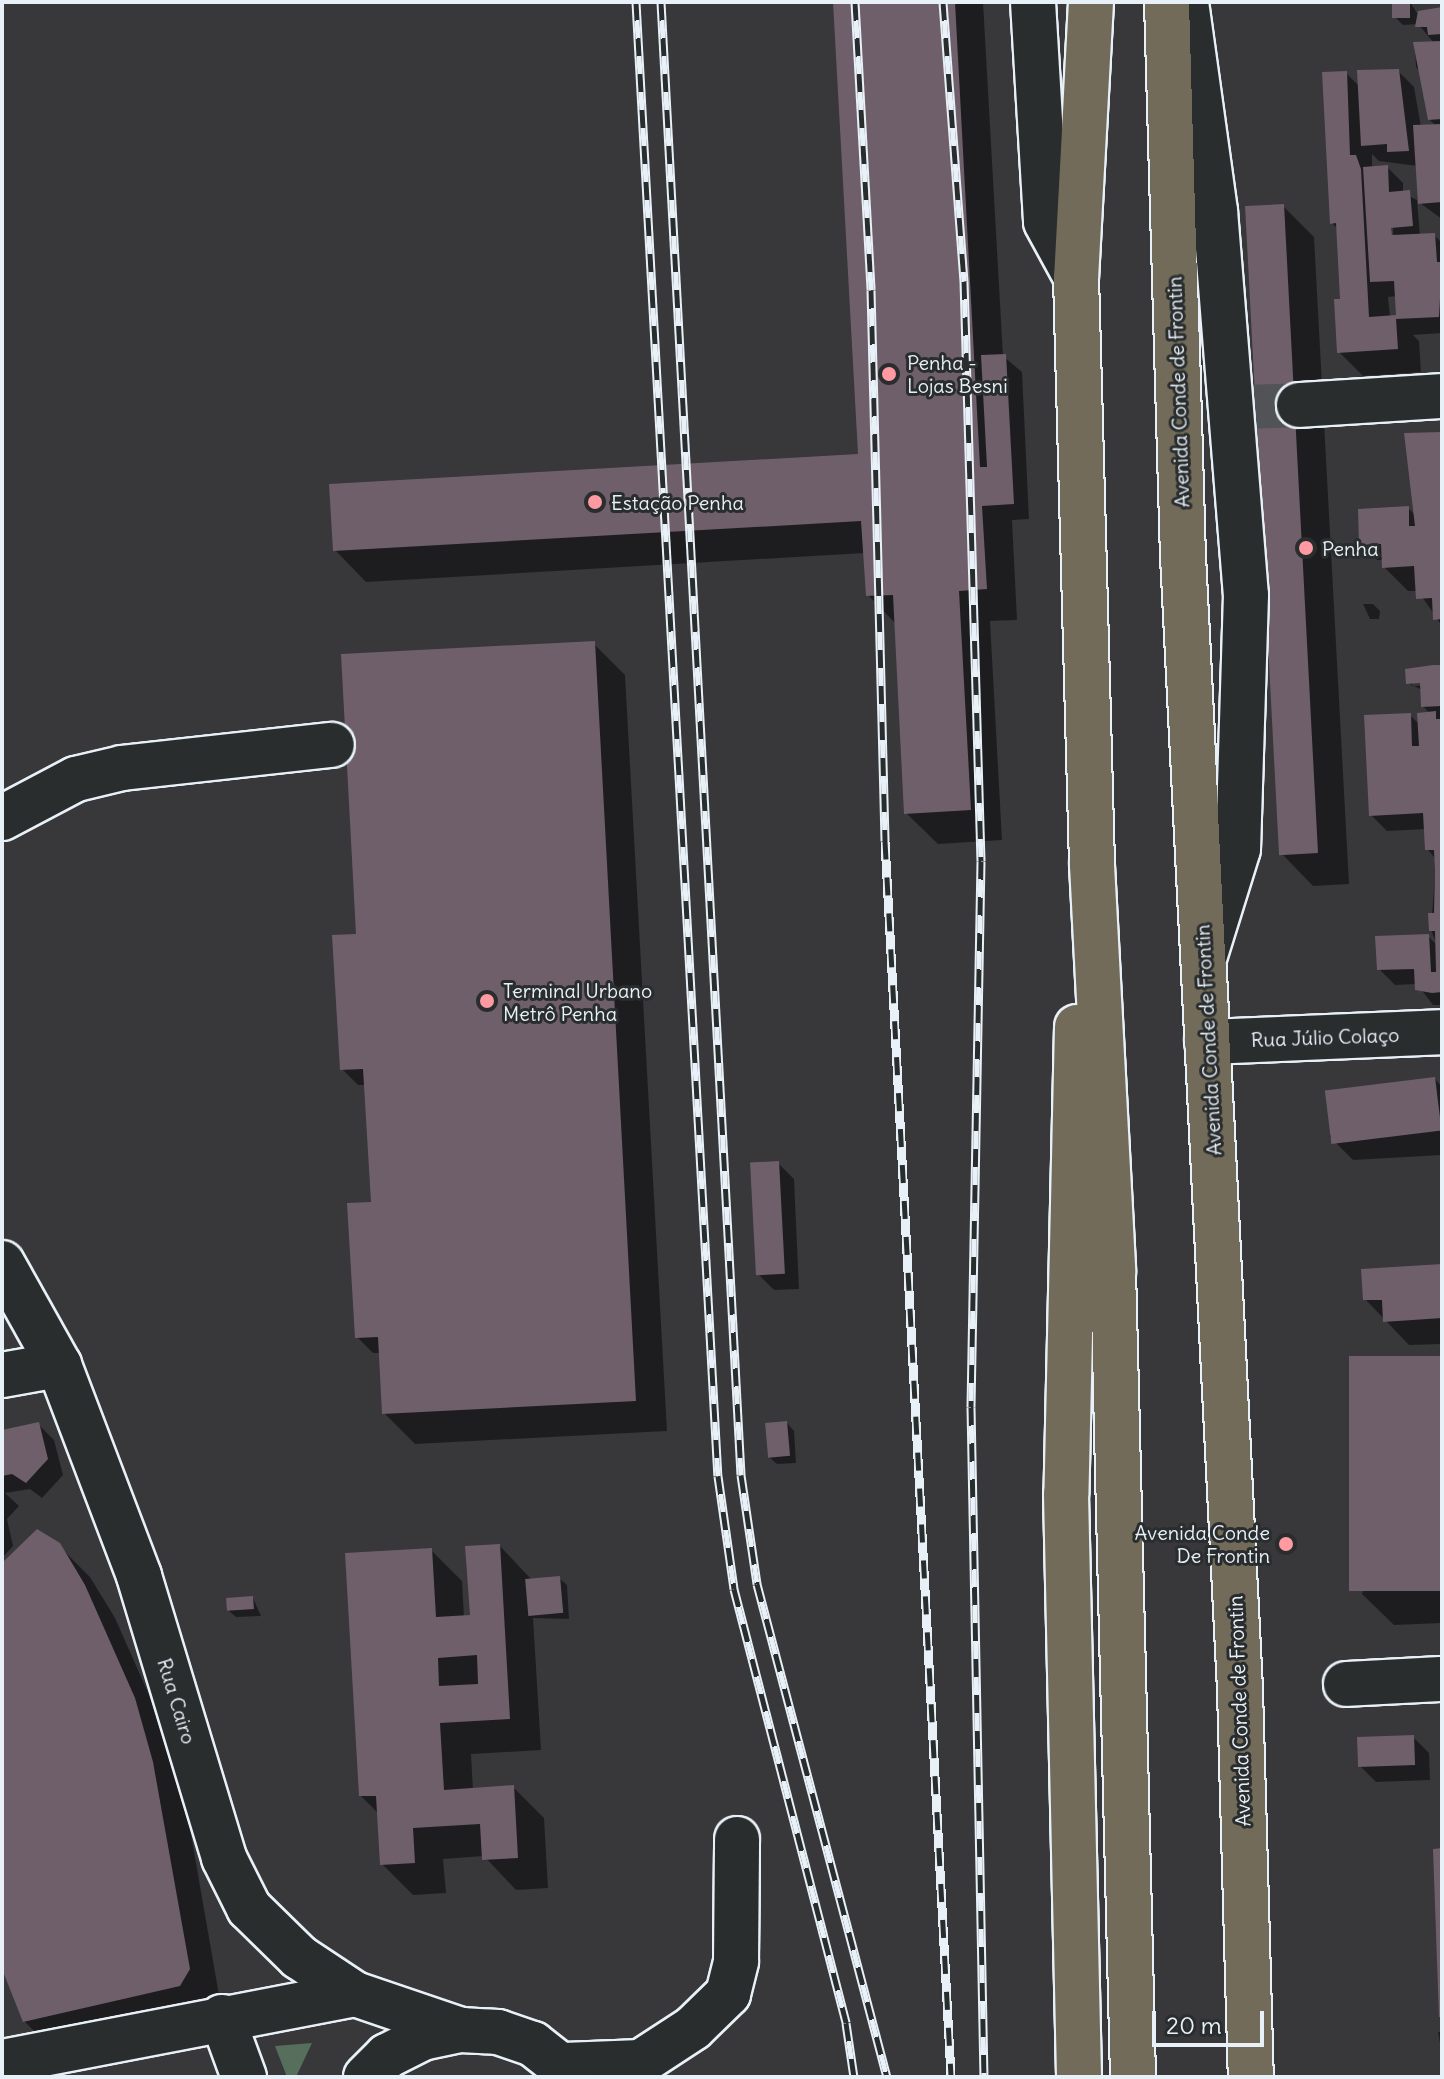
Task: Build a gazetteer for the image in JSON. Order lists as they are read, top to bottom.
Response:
{
  "streets": {
    "highway": ["Avenida Conde de Frontin"],
    "street": ["Rua Júlio Colaço", "Rua Cairo"]
  },
  "crossings": [
    ["Avenida Conde de Frontin", "Rua Júlio Colaço"]
  ],
  "places": [
    "Penha - Lojas Besni",
    "Estação Penha",
    "Penha",
    "Terminal Urbano Metrô Penha",
    "Avenida Conde De Frontin"
  ],
  "scale_bar": "20 m"
}
